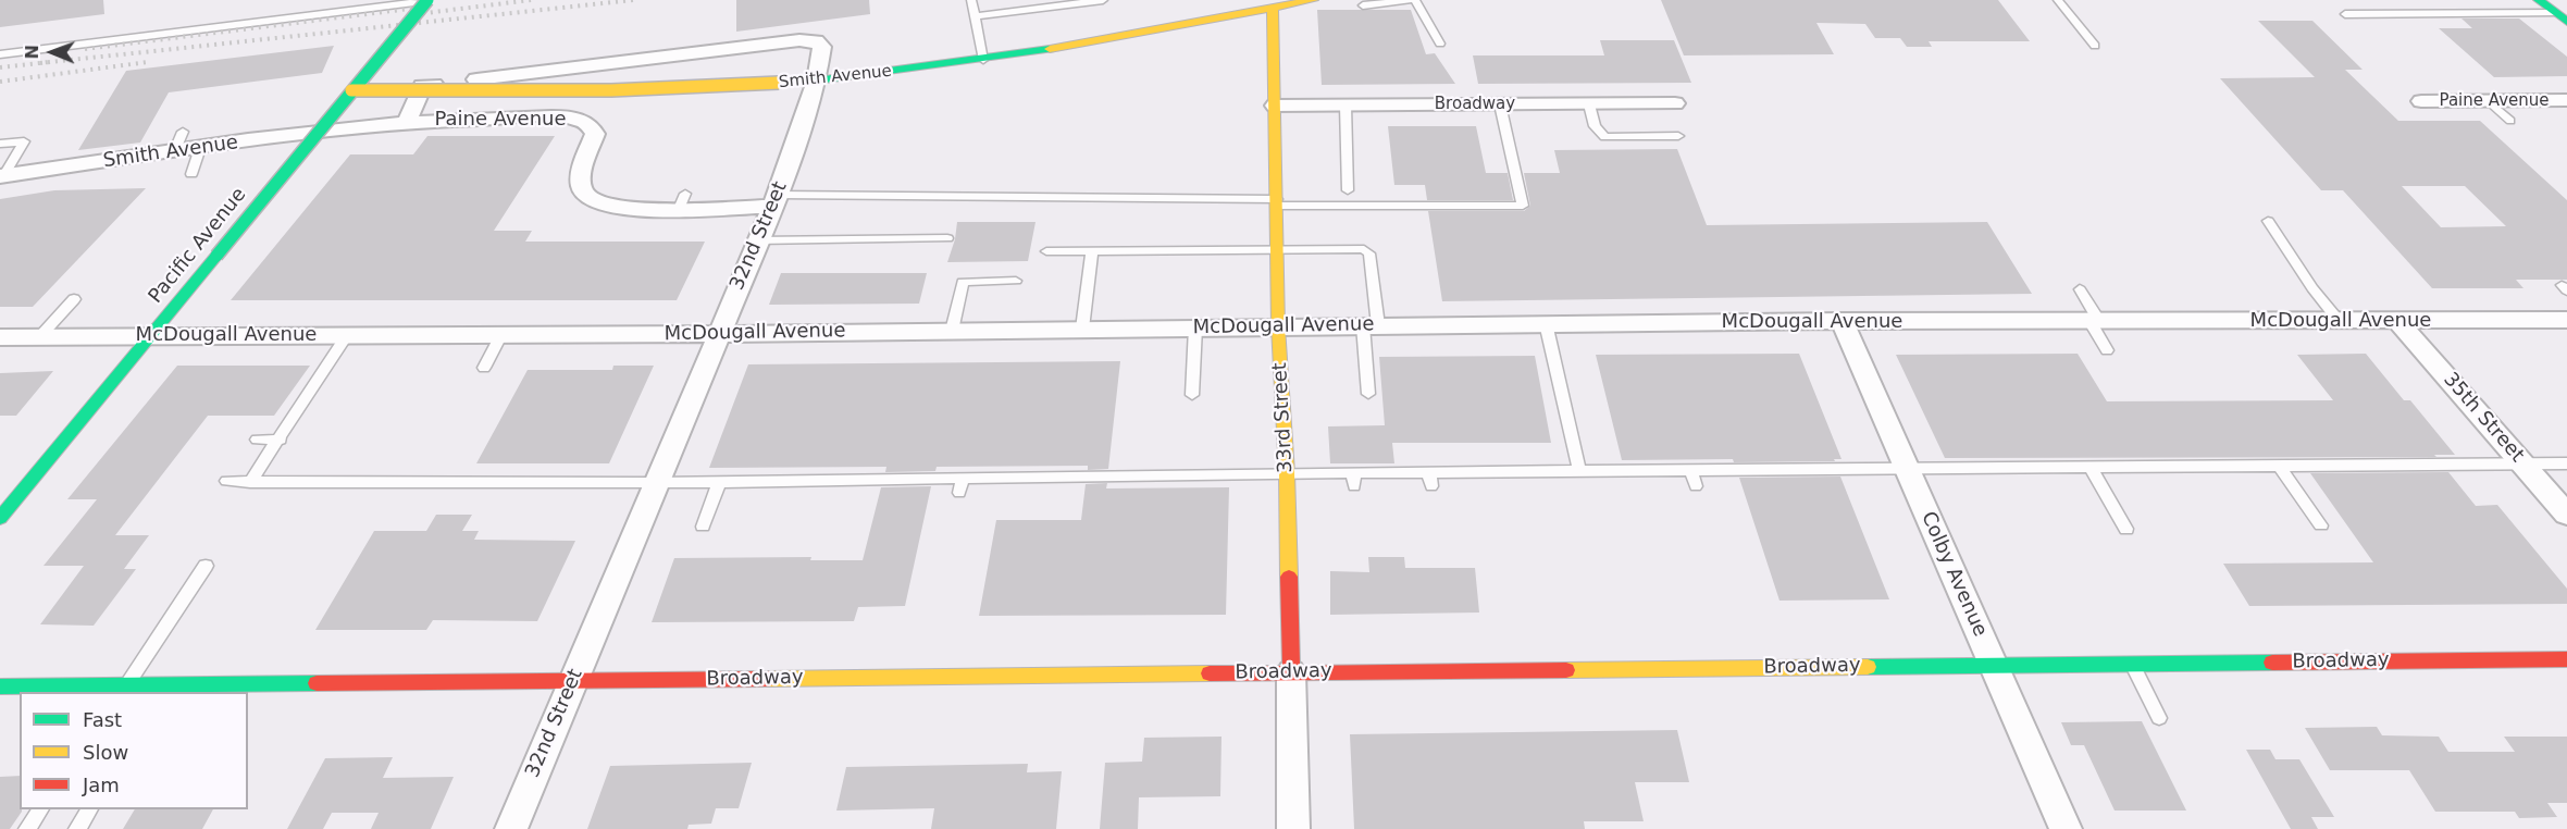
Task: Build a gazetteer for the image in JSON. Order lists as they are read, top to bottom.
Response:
{
  "streets": {
    "street": [
      "Smith Avenue",
      "Paine Avenue",
      "Broadway",
      "32nd Street",
      "Pacific Avenue",
      "McDougall Avenue",
      "33rd Street",
      "35th Street",
      "Colby Avenue"
    ]
  },
  "crossings": [
    ["Smith Avenue", "Paine Avenue"],
    ["Smith Avenue", "32nd Street"],
    ["Smith Avenue", "Pacific Avenue"],
    ["Smith Avenue", "33rd Street"],
    ["Paine Avenue", "32nd Street"],
    ["Broadway", "32nd Street"],
    ["Broadway", "33rd Street"],
    ["Broadway", "Colby Avenue"],
    ["32nd Street", "McDougall Avenue"],
    ["Pacific Avenue", "McDougall Avenue"],
    ["McDougall Avenue", "33rd Street"],
    ["McDougall Avenue", "35th Street"],
    ["McDougall Avenue", "Colby Avenue"]
  ],
  "legend": ["Fast", "Slow", "Jam"],
  "north": "left"
}
